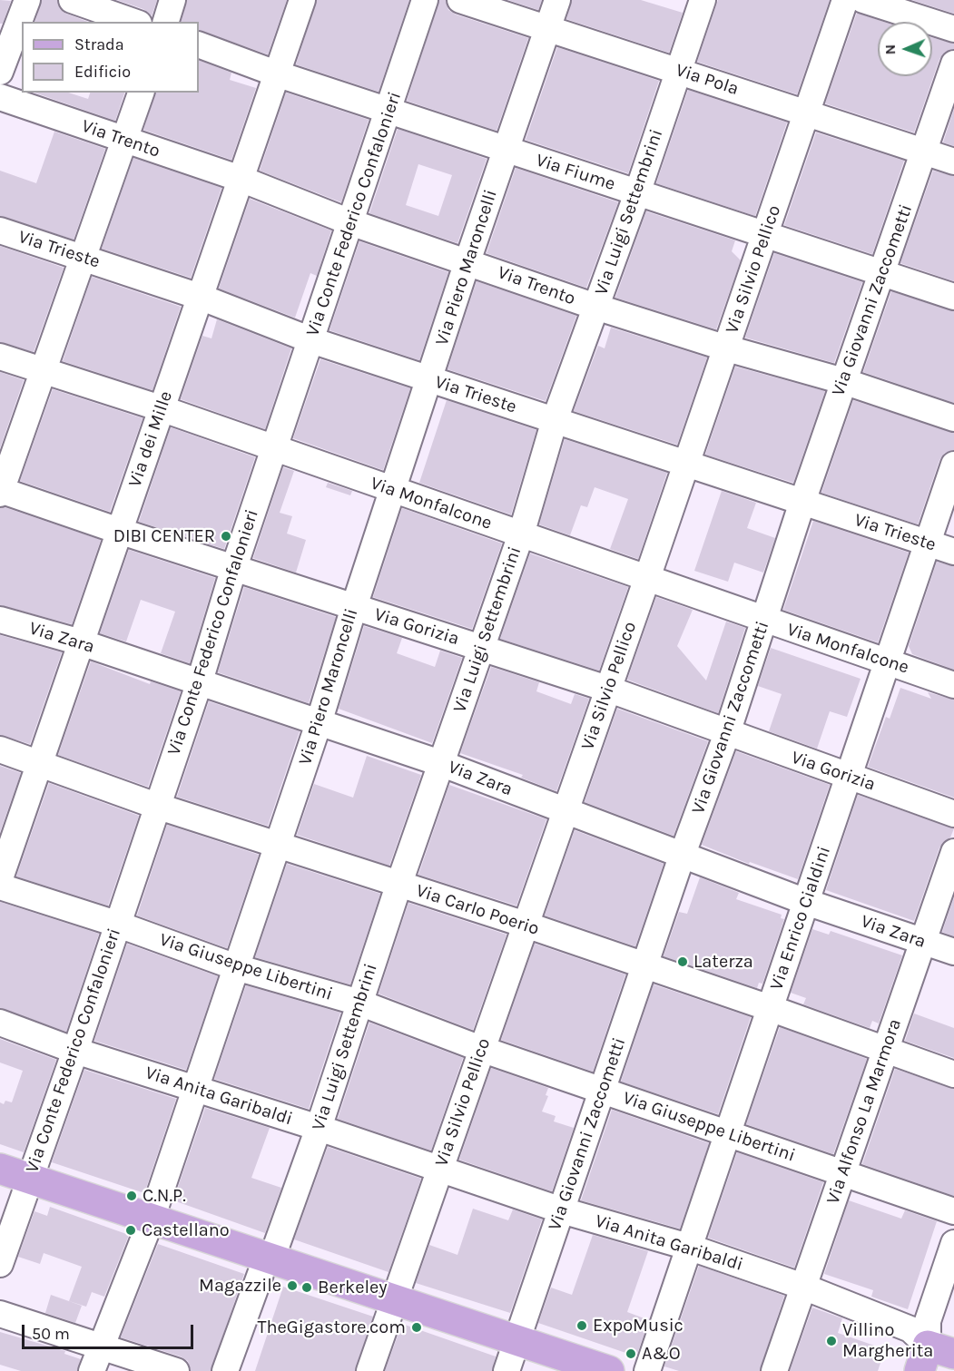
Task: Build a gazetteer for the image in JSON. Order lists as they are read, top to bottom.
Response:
{
  "streets": {
    "street": [
      "Via Pola",
      "Via Trento",
      "Via Fiume",
      "Via Luigi Settembrini",
      "Via Conte Federico Confalonieri",
      "Via Trieste",
      "Via Piero Maroncelli",
      "Via Silvio Pellico",
      "Via Giovanni Zaccometti",
      "Via dei Mille",
      "Via Monfalcone",
      "Via Gorizia",
      "Via Zara",
      "Via Carlo Poerio",
      "Via Enrico Cialdini",
      "Via Giuseppe Libertini",
      "Via Anita Garibaldi",
      "Via Alfonso La Marmora"
    ]
  },
  "crossings": [
    ["Via Pola", "Via Luigi Settembrini"],
    ["Via Pola", "Via Piero Maroncelli"],
    ["Via Pola", "Via Silvio Pellico"],
    ["Via Pola", "Via Giovanni Zaccometti"],
    ["Via Trento", "Via Luigi Settembrini"],
    ["Via Trento", "Via Conte Federico Confalonieri"],
    ["Via Trento", "Via Piero Maroncelli"],
    ["Via Trento", "Via Silvio Pellico"],
    ["Via Trento", "Via Giovanni Zaccometti"],
    ["Via Trento", "Via dei Mille"],
    ["Via Fiume", "Via Luigi Settembrini"],
    ["Via Fiume", "Via Conte Federico Confalonieri"],
    ["Via Fiume", "Via Piero Maroncelli"],
    ["Via Fiume", "Via Silvio Pellico"],
    ["Via Fiume", "Via Giovanni Zaccometti"],
    ["Via Fiume", "Via dei Mille"],
    ["Via Luigi Settembrini", "Via Trieste"],
    ["Via Luigi Settembrini", "Via Monfalcone"],
    ["Via Luigi Settembrini", "Via Gorizia"],
    ["Via Luigi Settembrini", "Via Zara"],
    ["Via Luigi Settembrini", "Via Carlo Poerio"],
    ["Via Luigi Settembrini", "Via Giuseppe Libertini"],
    ["Via Luigi Settembrini", "Via Anita Garibaldi"],
    ["Via Conte Federico Confalonieri", "Via Trieste"],
    ["Via Conte Federico Confalonieri", "Via Monfalcone"],
    ["Via Conte Federico Confalonieri", "Via Gorizia"],
    ["Via Conte Federico Confalonieri", "Via Zara"],
    ["Via Conte Federico Confalonieri", "Via Carlo Poerio"],
    ["Via Conte Federico Confalonieri", "Via Giuseppe Libertini"],
    ["Via Conte Federico Confalonieri", "Via Anita Garibaldi"],
    ["Via Trieste", "Via Piero Maroncelli"],
    ["Via Trieste", "Via Silvio Pellico"],
    ["Via Trieste", "Via Giovanni Zaccometti"],
    ["Via Trieste", "Via dei Mille"],
    ["Via Trieste", "Via Enrico Cialdini"],
    ["Via Piero Maroncelli", "Via Monfalcone"],
    ["Via Piero Maroncelli", "Via Gorizia"],
    ["Via Piero Maroncelli", "Via Zara"],
    ["Via Piero Maroncelli", "Via Carlo Poerio"],
    ["Via Piero Maroncelli", "Via Giuseppe Libertini"],
    ["Via Piero Maroncelli", "Via Anita Garibaldi"],
    ["Via Silvio Pellico", "Via Monfalcone"],
    ["Via Silvio Pellico", "Via Gorizia"],
    ["Via Silvio Pellico", "Via Zara"],
    ["Via Silvio Pellico", "Via Carlo Poerio"],
    ["Via Silvio Pellico", "Via Giuseppe Libertini"],
    ["Via Silvio Pellico", "Via Anita Garibaldi"],
    ["Via Giovanni Zaccometti", "Via Monfalcone"],
    ["Via Giovanni Zaccometti", "Via Gorizia"],
    ["Via Giovanni Zaccometti", "Via Zara"],
    ["Via Giovanni Zaccometti", "Via Carlo Poerio"],
    ["Via Giovanni Zaccometti", "Via Giuseppe Libertini"],
    ["Via Giovanni Zaccometti", "Via Anita Garibaldi"],
    ["Via dei Mille", "Via Monfalcone"],
    ["Via dei Mille", "Via Gorizia"],
    ["Via dei Mille", "Via Zara"],
    ["Via dei Mille", "Via Carlo Poerio"],
    ["Via Monfalcone", "Via Enrico Cialdini"],
    ["Via Gorizia", "Via Enrico Cialdini"],
    ["Via Zara", "Via Enrico Cialdini"],
    ["Via Zara", "Via Alfonso La Marmora"],
    ["Via Carlo Poerio", "Via Enrico Cialdini"],
    ["Via Carlo Poerio", "Via Alfonso La Marmora"],
    ["Via Enrico Cialdini", "Via Giuseppe Libertini"],
    ["Via Enrico Cialdini", "Via Anita Garibaldi"],
    ["Via Giuseppe Libertini", "Via Alfonso La Marmora"],
    ["Via Anita Garibaldi", "Via Alfonso La Marmora"]
  ],
  "places": [
    "DIBI CENTER",
    "Laterza",
    "C.N.P.",
    "Castellano",
    "Magazzile",
    "Berkeley",
    "ExpoMusic",
    "TheGigastore.com",
    "Villino Margherita",
    "A&O"
  ],
  "legend": ["Strada", "Edificio"],
  "scale_bar": "50 m",
  "north": "left"
}
